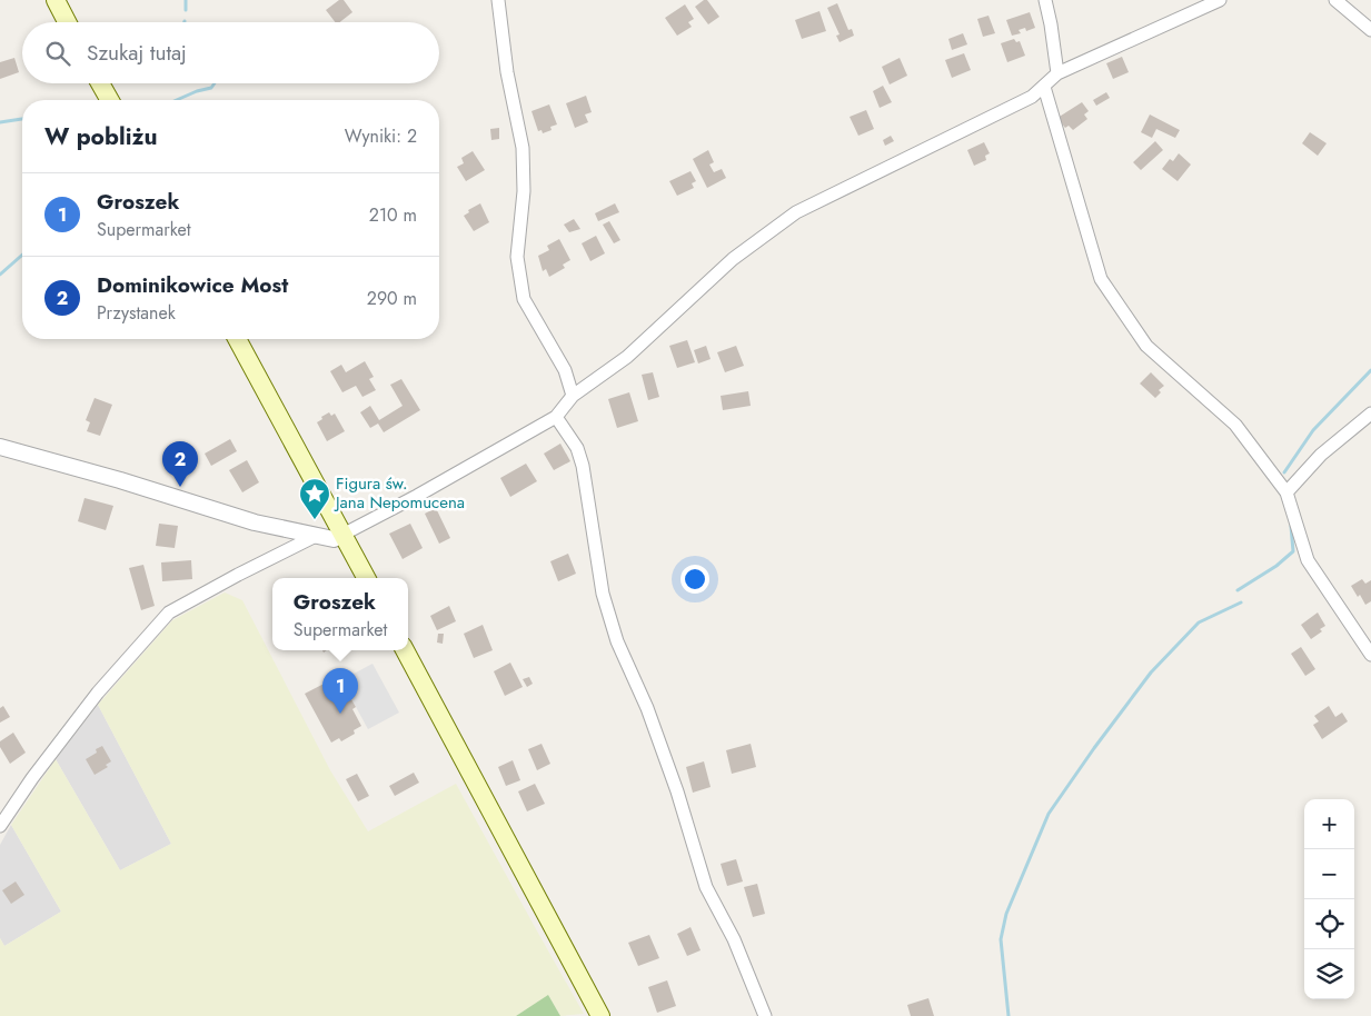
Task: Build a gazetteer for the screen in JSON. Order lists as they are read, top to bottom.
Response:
{
  "places": {
    "place": ["Figura św. Jana Nepomucena"]
  },
  "page": {
    "search": "Szukaj tutaj",
    "heading": ["W pobliżu", "Wyniki: 2"],
    "list": [
      {
        "mark": "1",
        "name": "Groszek",
        "note": "Supermarket",
        "value": "210 m"
      },
      {
        "mark": "2",
        "name": "Dominikowice Most",
        "note": "Przystanek",
        "value": "290 m"
      }
    ],
    "pins": ["2", "1"],
    "popup": ["Groszek", "Supermarket"],
    "map_buttons": ["+", "−"]
  }
}
